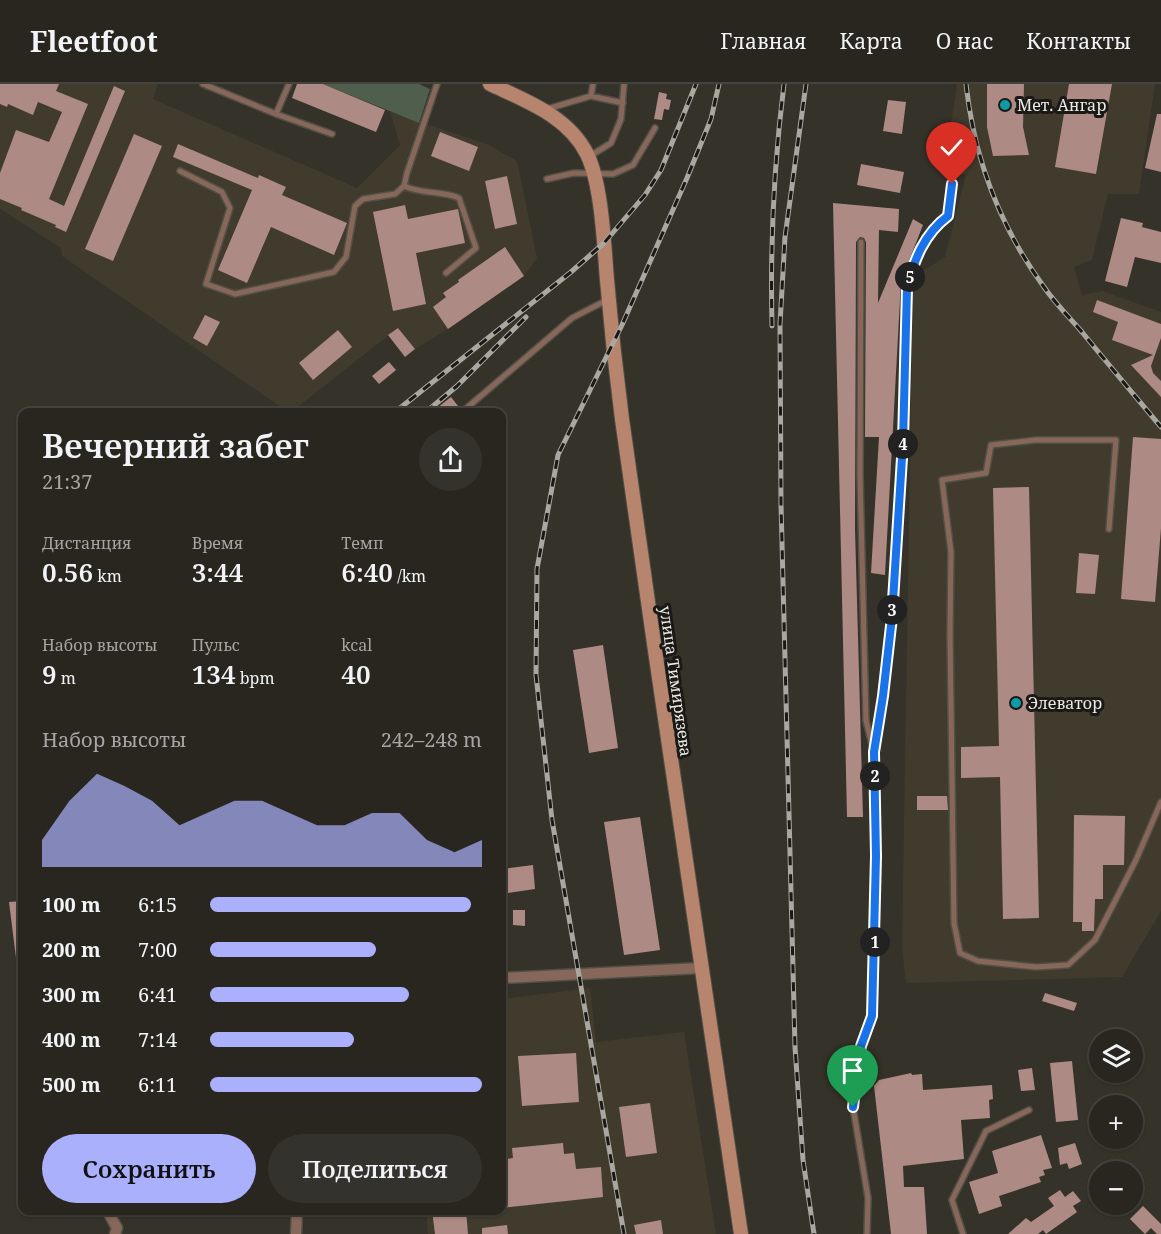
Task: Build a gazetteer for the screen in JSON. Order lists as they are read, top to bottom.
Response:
{
  "streets": {
    "main road": ["улица Тимирязева"]
  },
  "places": ["Мет. Ангар", "Элеватор"],
  "page": {
    "header": "Fleetfoot",
    "nav": [
      "Главная",
      "Карта",
      "О нас",
      "Контакты"
    ],
    "pins": [
      "5",
      "4",
      "3",
      "2",
      "1"
    ],
    "heading": ["Вечерний забег", "21:37"],
    "stats": [
      ["Дистанция", "0.56 km"],
      ["Время", "3:44"],
      ["Темп", "6:40 /km"],
      ["Набор высоты", "9 m"],
      ["Пульс", "134 bpm"],
      ["kcal", "40"]
    ],
    "chart": ["Набор высоты", "242–248 m"],
    "list": [
      {
        "name": "100 m",
        "note": "6:15"
      },
      {
        "name": "200 m",
        "note": "7:00"
      },
      {
        "name": "300 m",
        "note": "6:41"
      },
      {
        "name": "400 m",
        "note": "7:14"
      },
      {
        "name": "500 m",
        "note": "6:11"
      }
    ],
    "map_buttons": ["+", "−"],
    "buttons": ["Сохранить", "Поделиться"]
  }
}
